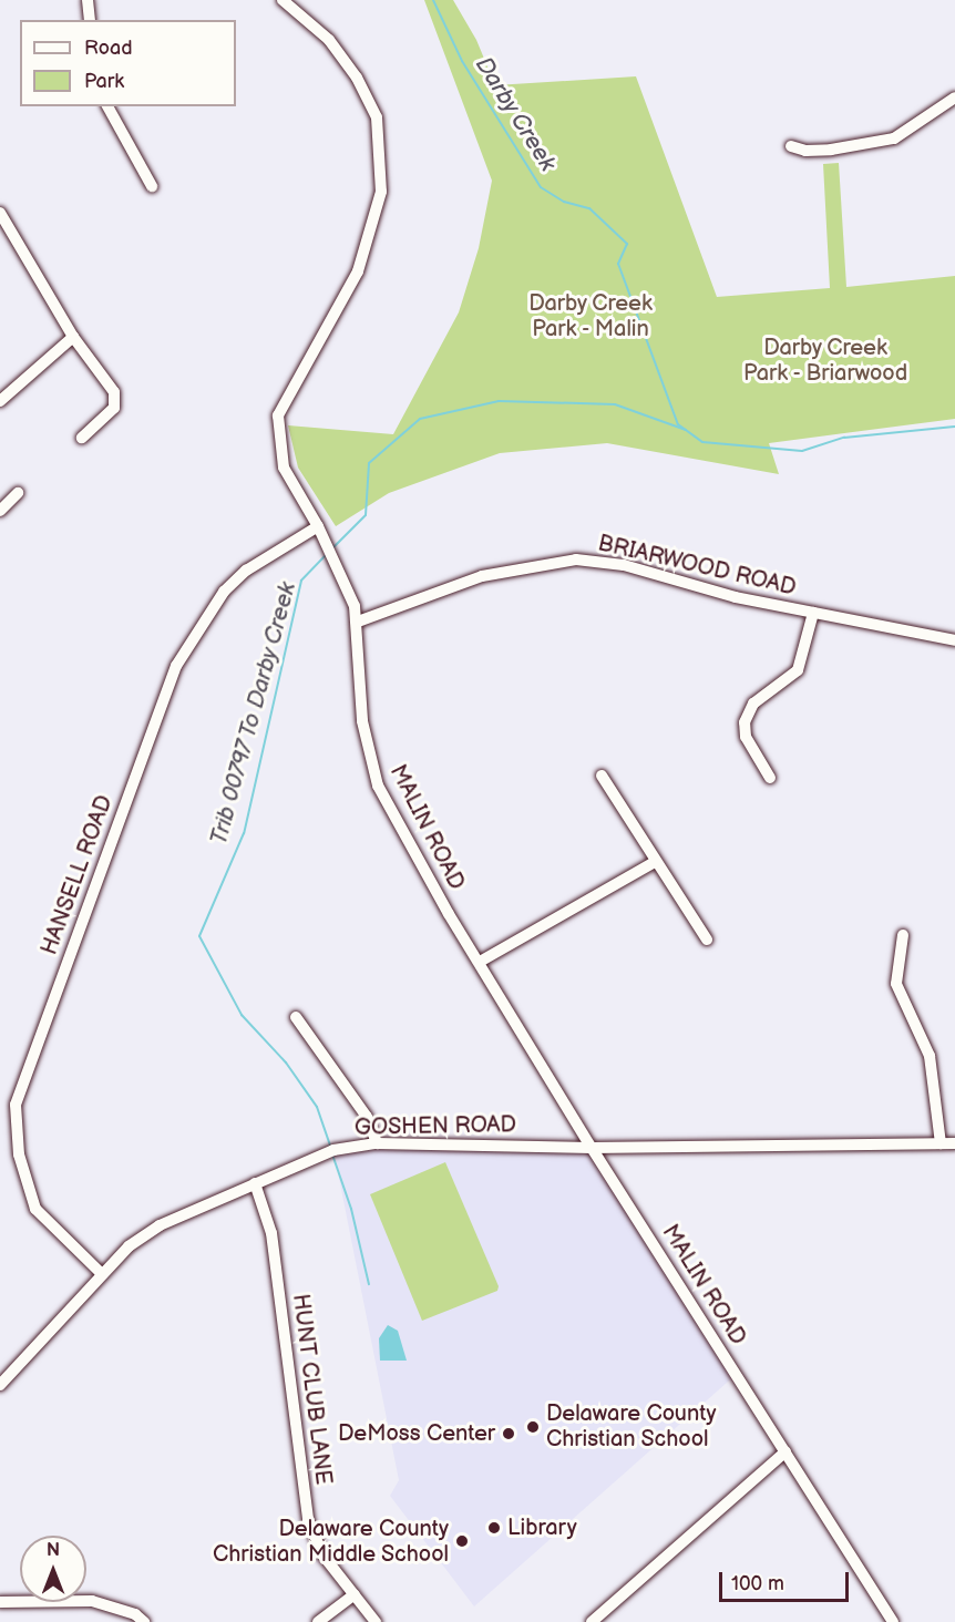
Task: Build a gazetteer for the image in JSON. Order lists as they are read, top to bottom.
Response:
{
  "streets": {
    "street": [
      "BRIARWOOD ROAD",
      "MALIN ROAD",
      "HANSELL ROAD",
      "GOSHEN ROAD",
      "HUNT CLUB LANE"
    ]
  },
  "crossings": [
    ["BRIARWOOD ROAD", "MALIN ROAD"],
    ["MALIN ROAD", "HANSELL ROAD"],
    ["MALIN ROAD", "GOSHEN ROAD"],
    ["HANSELL ROAD", "GOSHEN ROAD"],
    ["GOSHEN ROAD", "HUNT CLUB LANE"]
  ],
  "water": ["Darby Creek", "Trib 00797 To Darby Creek"],
  "parks": ["Darby Creek Park - Malin", "Darby Creek Park - Briarwood"],
  "places": [
    "Delaware County Christian School",
    "DeMoss Center",
    "Library",
    "Delaware County Christian Middle School"
  ],
  "legend": ["Road", "Park"],
  "scale_bar": "100 m",
  "north": "top"
}
